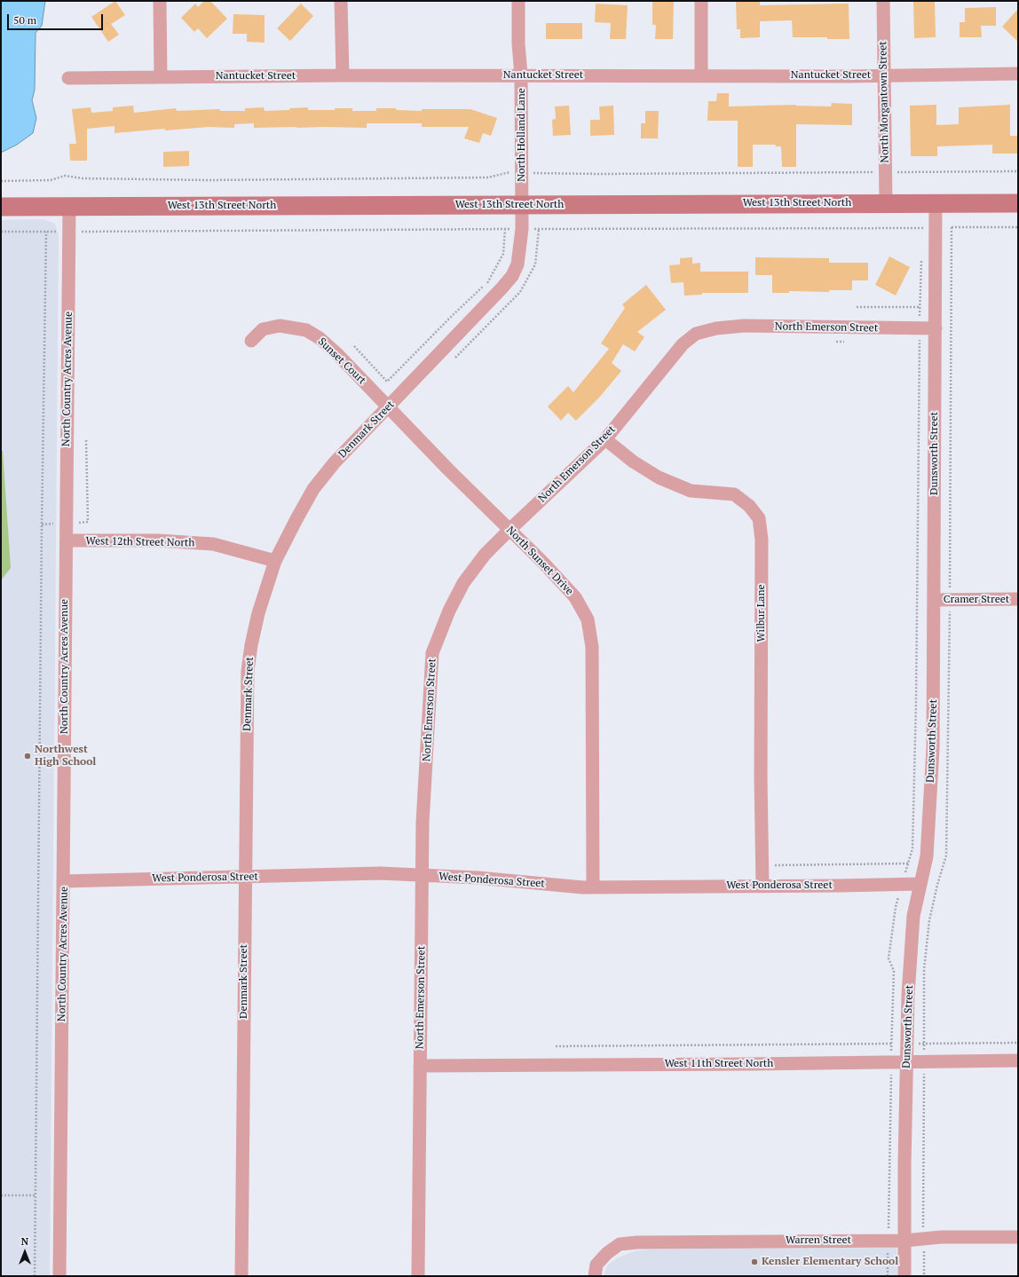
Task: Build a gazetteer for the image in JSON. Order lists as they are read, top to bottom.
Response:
{
  "streets": {
    "street": [
      "Nantucket Street",
      "North Morgantown Street",
      "North Holland Lane",
      "West 13th Street North",
      "North Emerson Street",
      "Sunset Court",
      "North Country Acres Avenue",
      "Denmark Street",
      "Dunsworth Street",
      "West 12th Street North",
      "North Sunset Drive",
      "Cramer Street",
      "Wilbur Lane",
      "West Ponderosa Street",
      "West 11th Street North",
      "Warren Street"
    ]
  },
  "crossings": [
    ["Nantucket Street", "North Morgantown Street"],
    ["Nantucket Street", "North Holland Lane"],
    ["North Morgantown Street", "West 13th Street North"],
    ["North Holland Lane", "West 13th Street North"],
    ["North Holland Lane", "Denmark Street"],
    ["West 13th Street North", "North Country Acres Avenue"],
    ["West 13th Street North", "Denmark Street"],
    ["West 13th Street North", "Dunsworth Street"],
    ["North Emerson Street", "Dunsworth Street"],
    ["North Emerson Street", "North Sunset Drive"],
    ["North Emerson Street", "Wilbur Lane"],
    ["North Emerson Street", "West Ponderosa Street"],
    ["North Emerson Street", "West 11th Street North"],
    ["Sunset Court", "Denmark Street"],
    ["Sunset Court", "North Sunset Drive"],
    ["North Country Acres Avenue", "West 12th Street North"],
    ["North Country Acres Avenue", "West Ponderosa Street"],
    ["Denmark Street", "West 12th Street North"],
    ["Denmark Street", "North Sunset Drive"],
    ["Denmark Street", "West Ponderosa Street"],
    ["Dunsworth Street", "Cramer Street"],
    ["Dunsworth Street", "West Ponderosa Street"],
    ["Dunsworth Street", "West 11th Street North"],
    ["Dunsworth Street", "Warren Street"],
    ["North Sunset Drive", "West Ponderosa Street"],
    ["Wilbur Lane", "West Ponderosa Street"]
  ],
  "places": ["Northwest High School", "Kensler Elementary School"],
  "scale_bar": "50 m",
  "north": "top"
}
